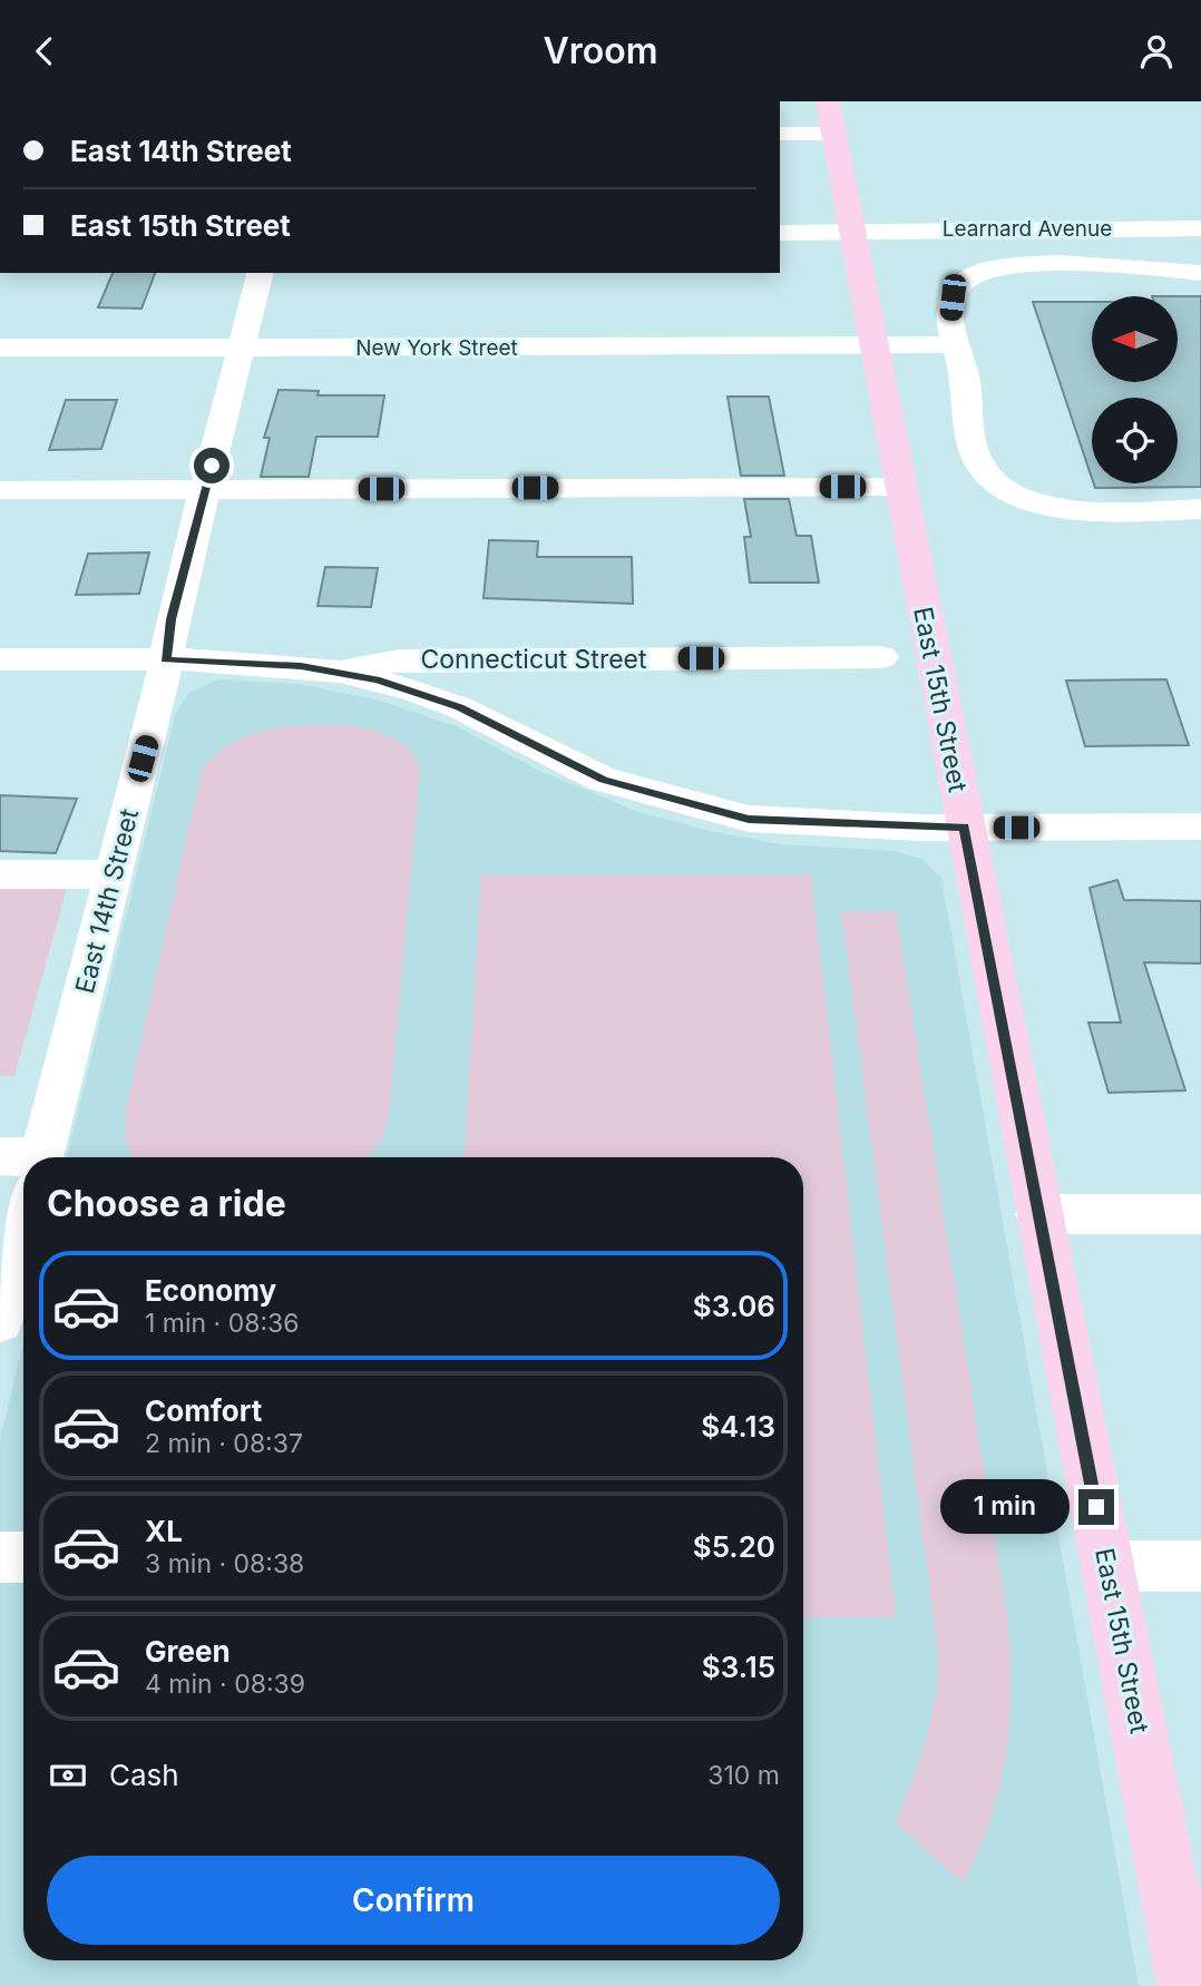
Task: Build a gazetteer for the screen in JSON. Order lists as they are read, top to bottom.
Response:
{
  "streets": {
    "main road": ["East 15th Street"],
    "street": [
      "Learnard Avenue",
      "New York Street",
      "Connecticut Street",
      "East 14th Street"
    ]
  },
  "crossings": [
    ["Learnard Avenue", "East 15th Street"],
    ["New York Street", "East 15th Street"],
    ["New York Street", "East 14th Street"],
    ["Connecticut Street", "East 14th Street"]
  ],
  "north": "left",
  "page": {
    "header": "Vroom",
    "banner": ["East 14th Street", "East 15th Street"],
    "heading": "Choose a ride",
    "list": [
      {
        "name": "Economy",
        "note": "1 min · 08:36",
        "value": "$3.06"
      },
      {
        "name": "Comfort",
        "note": "2 min · 08:37",
        "value": "$4.13"
      },
      {
        "name": "XL",
        "note": "3 min · 08:38",
        "value": "$5.20"
      },
      {
        "name": "Green",
        "note": "4 min · 08:39",
        "value": "$3.15"
      }
    ],
    "bubble": "1 min",
    "pay": ["Cash", "310 m"],
    "buttons": "Confirm"
  }
}
